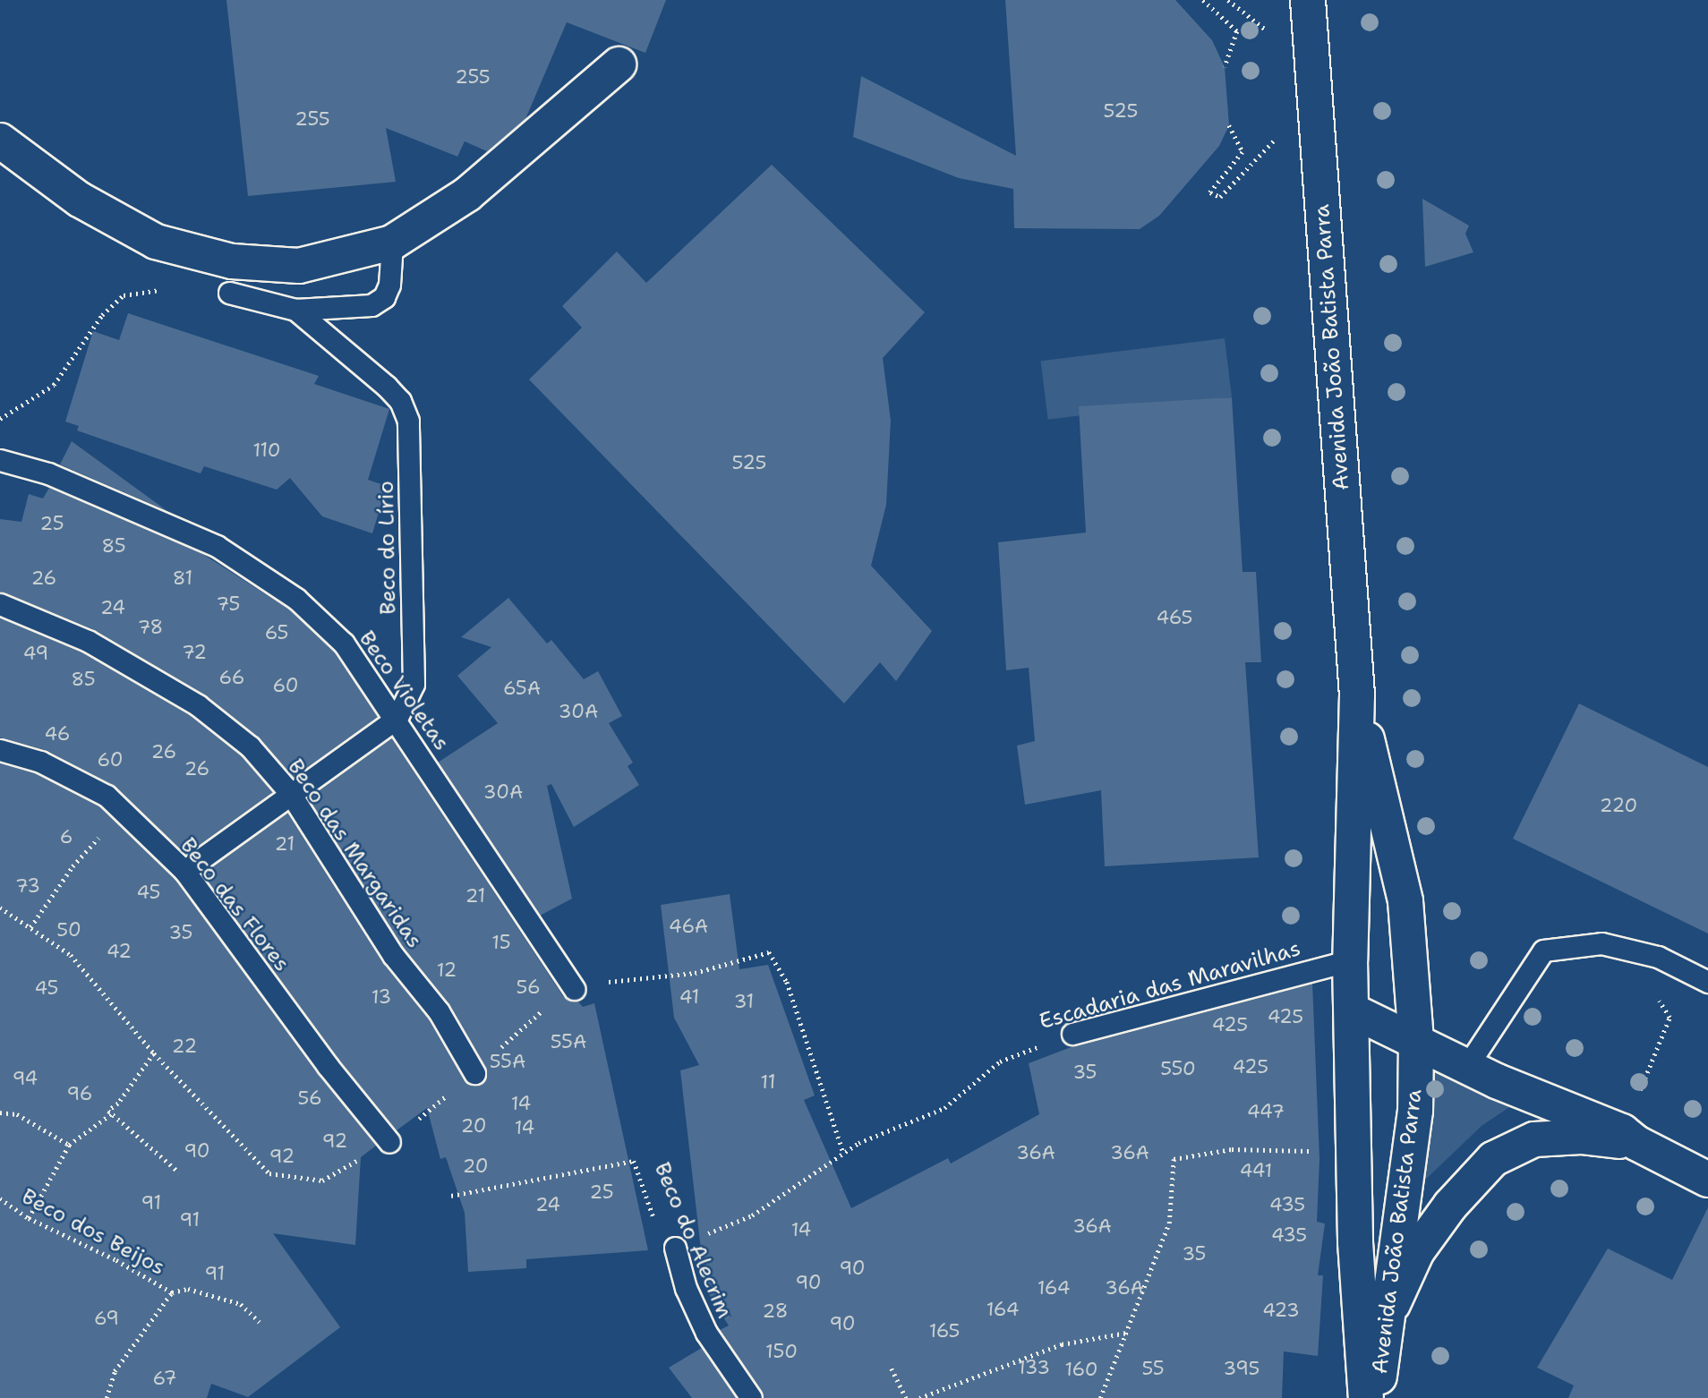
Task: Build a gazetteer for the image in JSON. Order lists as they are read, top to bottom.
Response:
{
  "streets": {
    "main road": ["Avenida João Batista Parra"],
    "lane": [
      "Beco do Lírio",
      "Beco Violetas",
      "Beco das Margaridas",
      "Beco das Flores",
      "Escadaria das Maravilhas",
      "Beco do Alecrim"
    ],
    "path": ["Beco dos Beijos"]
  },
  "crossings": [
    ["Avenida João Batista Parra", "Escadaria das Maravilhas"],
    ["Beco do Lírio", "Beco Violetas"],
    ["Beco do Lírio", "Beco das Margaridas"],
    ["Beco do Lírio", "Beco das Flores"],
    ["Escadaria das Maravilhas", "Beco do Alecrim"]
  ],
  "house_numbers": [
    "255",
    "525",
    "255",
    "110",
    "525",
    "25",
    "85",
    "26",
    "81",
    "75",
    "24",
    "465",
    "78",
    "65",
    "72",
    "49",
    "66",
    "85",
    "60",
    "65A",
    "30A",
    "46",
    "26",
    "60",
    "26",
    "30A",
    "220",
    "6",
    "21",
    "73",
    "45",
    "21",
    "46A",
    "50",
    "35",
    "15",
    "42",
    "12",
    "56",
    "45",
    "13",
    "41",
    "31",
    "425",
    "425",
    "55A",
    "22",
    "55A",
    "425",
    "550",
    "35",
    "94",
    "11",
    "96",
    "56",
    "14",
    "447",
    "20",
    "14",
    "92",
    "90",
    "36A",
    "36A",
    "92",
    "20",
    "441",
    "25",
    "91",
    "24",
    "435",
    "91",
    "36A",
    "14",
    "435",
    "35",
    "90",
    "91",
    "90",
    "164",
    "36A",
    "164",
    "423",
    "28",
    "69",
    "90",
    "165",
    "150",
    "133",
    "55",
    "395",
    "160",
    "67"
  ]
}
